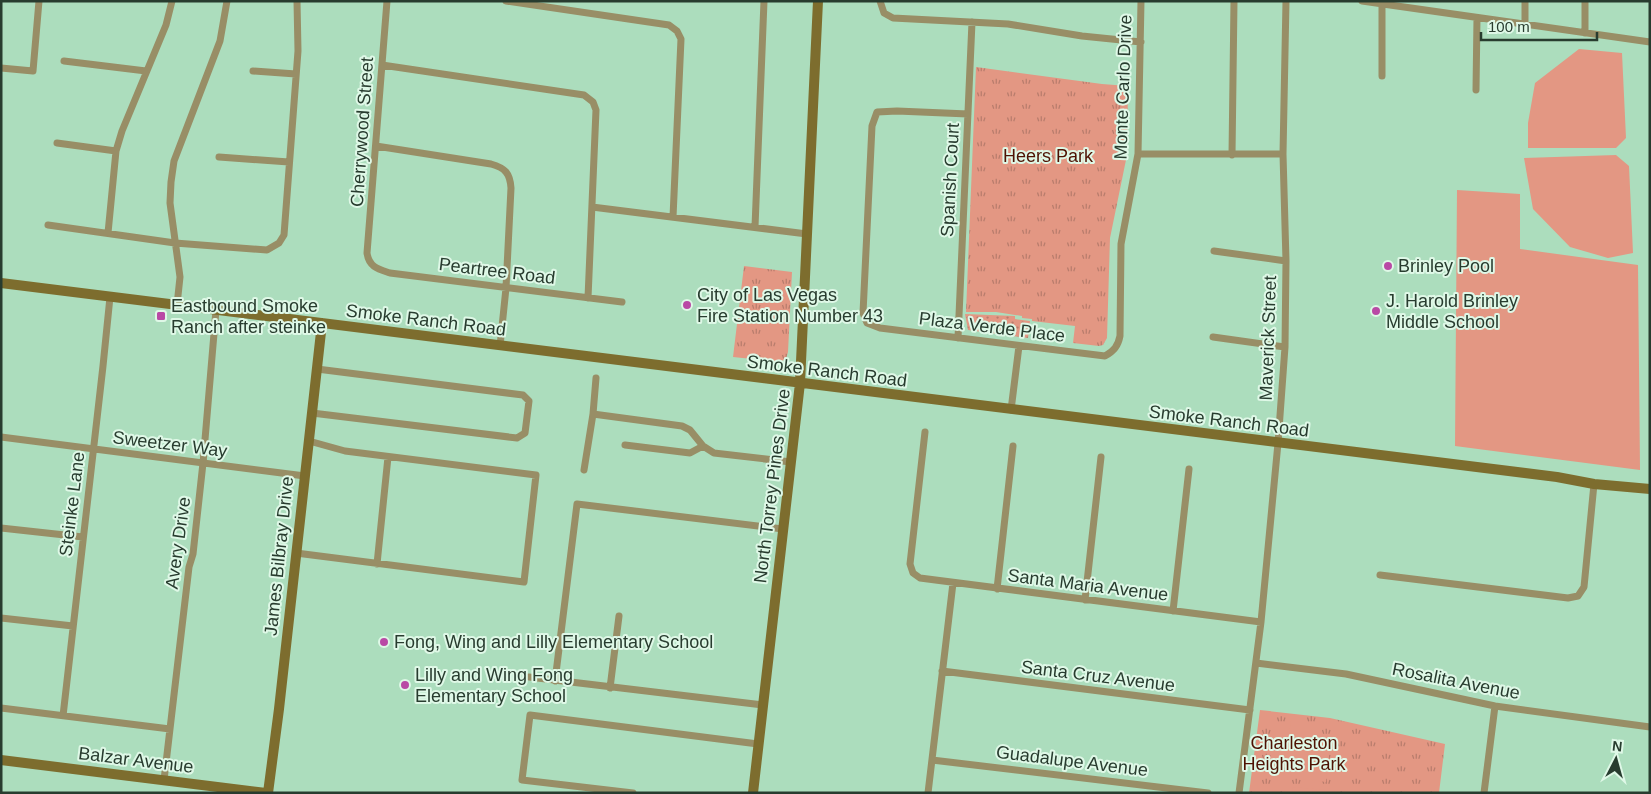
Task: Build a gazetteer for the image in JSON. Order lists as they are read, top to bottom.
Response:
{
  "streets": {
    "main road": [
      "Smoke Ranch Road",
      "North Torrey Pines Drive",
      "James Bilbray Drive",
      "Balzar Avenue"
    ],
    "street": [
      "Monte Carlo Drive",
      "Cherrywood Street",
      "Spanish Court",
      "Peartree Road",
      "Plaza Verde Place",
      "Maverick Street",
      "Sweetzer Way",
      "Steinke Lane",
      "Avery Drive",
      "Santa Maria Avenue",
      "Santa Cruz Avenue",
      "Rosalita Avenue",
      "Guadalupe Avenue"
    ]
  },
  "crossings": [
    ["Monte Carlo Drive", "Plaza Verde Place"],
    ["Cherrywood Street", "Peartree Road"],
    ["Spanish Court", "Plaza Verde Place"],
    ["Smoke Ranch Road", "Maverick Street"],
    ["Smoke Ranch Road", "North Torrey Pines Drive"],
    ["Smoke Ranch Road", "Steinke Lane"],
    ["Smoke Ranch Road", "Avery Drive"],
    ["Smoke Ranch Road", "James Bilbray Drive"],
    ["Maverick Street", "Santa Maria Avenue"],
    ["Maverick Street", "Santa Cruz Avenue"],
    ["Maverick Street", "Rosalita Avenue"],
    ["Sweetzer Way", "Steinke Lane"],
    ["Sweetzer Way", "Avery Drive"],
    ["Sweetzer Way", "James Bilbray Drive"],
    ["Avery Drive", "Balzar Avenue"],
    ["James Bilbray Drive", "Balzar Avenue"]
  ],
  "parks": ["Heers Park", "Charleston Heights Park"],
  "places": {
    "other": [
      "Brinley Pool",
      "City of Las Vegas Fire Station Number 43",
      "J. Harold Brinley Middle School",
      "Fong, Wing and Lilly Elementary School",
      "Lilly and Wing Fong Elementary School"
    ],
    "transit": ["Eastbound Smoke Ranch after steinke"]
  },
  "scale_bar": "100 m",
  "north": "top"
}
